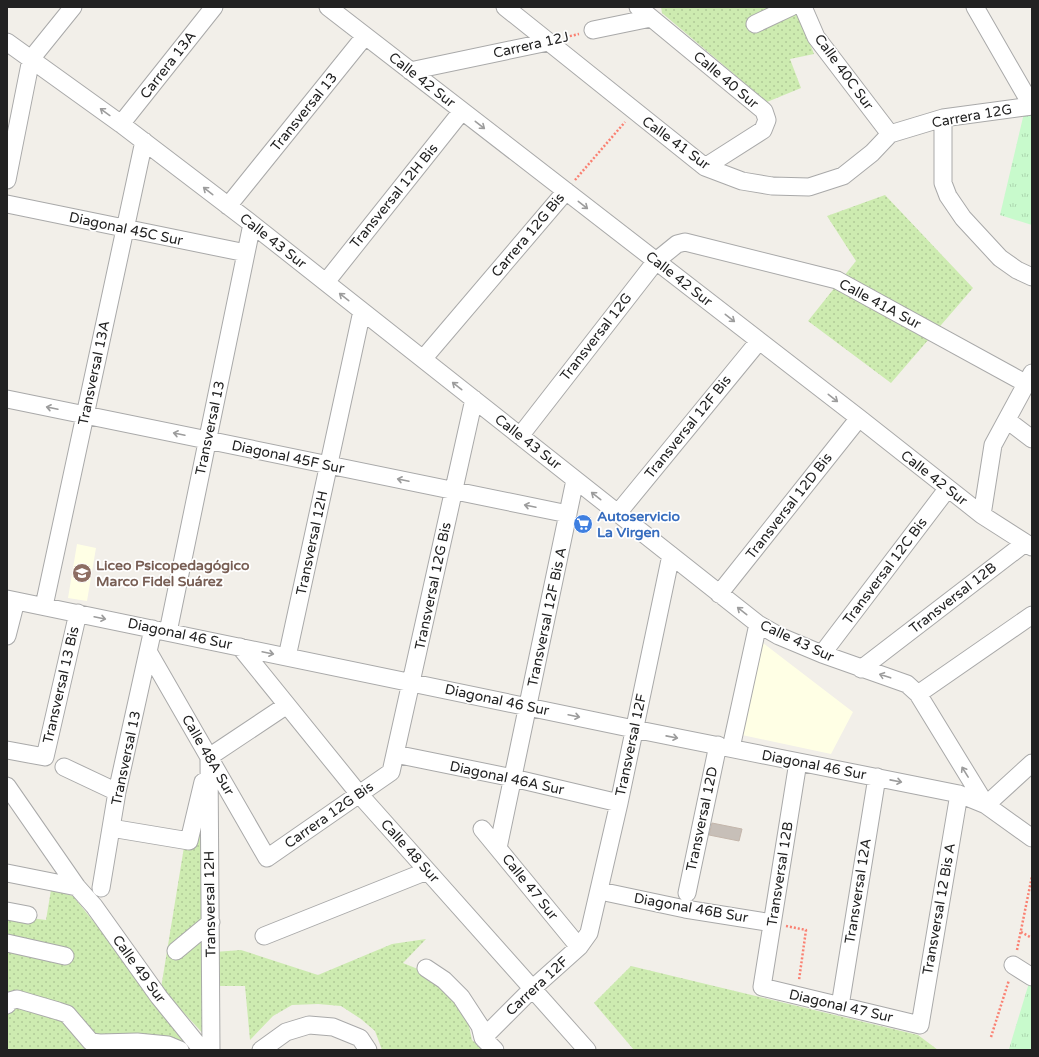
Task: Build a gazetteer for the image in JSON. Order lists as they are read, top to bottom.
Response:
{
  "streets": {
    "street": [
      "Carrera 12J",
      "Carrera 13A",
      "Calle 40C Sur",
      "Calle 42 Sur",
      "Calle 40 Sur",
      "Transversal 13",
      "Carrera 12G",
      "Calle 41 Sur",
      "Transversal 12H Bis",
      "Diagonal 45C Sur",
      "Carrera 12G Bis",
      "Calle 43 Sur",
      "Calle 41A Sur",
      "Transversal 12G",
      "Transversal 13A",
      "Transversal 12F Bis",
      "Diagonal 45F Sur",
      "Transversal 12D Bis",
      "Transversal 12H",
      "Transversal 12C Bis",
      "Transversal 12G Bis",
      "Transversal 12B",
      "Transversal 12F Bis A",
      "Diagonal 46 Sur",
      "Transversal 13 Bis",
      "Transversal 12F",
      "Calle 48A Sur",
      "Diagonal 46A Sur",
      "Transversal 12D",
      "Calle 48 Sur",
      "Calle 47 Sur",
      "Transversal 12A",
      "Diagonal 46B Sur",
      "Transversal 12 Bis A",
      "Calle 49 Sur",
      "Carrera 12F",
      "Diagonal 47 Sur"
    ]
  },
  "crossings": [
    ["Carrera 12J", "Calle 42 Sur"],
    ["Carrera 12J", "Calle 41 Sur"],
    ["Carrera 13A", "Calle 43 Sur"],
    ["Calle 40C Sur", "Carrera 12G"],
    ["Calle 40C Sur", "Calle 41 Sur"],
    ["Calle 42 Sur", "Transversal 13"],
    ["Calle 42 Sur", "Transversal 12H Bis"],
    ["Calle 42 Sur", "Carrera 12G Bis"],
    ["Calle 42 Sur", "Transversal 12G"],
    ["Calle 42 Sur", "Transversal 12F Bis"],
    ["Calle 42 Sur", "Transversal 12D Bis"],
    ["Calle 42 Sur", "Transversal 12C Bis"],
    ["Calle 42 Sur", "Transversal 12B"],
    ["Calle 40 Sur", "Calle 41 Sur"],
    ["Transversal 13", "Diagonal 45C Sur"],
    ["Transversal 13", "Calle 43 Sur"],
    ["Transversal 13", "Diagonal 45F Sur"],
    ["Transversal 13", "Diagonal 46 Sur"],
    ["Transversal 13", "Calle 48A Sur"],
    ["Carrera 12G", "Calle 41 Sur"],
    ["Calle 41 Sur", "Carrera 12G Bis"],
    ["Transversal 12H Bis", "Calle 43 Sur"],
    ["Diagonal 45C Sur", "Transversal 13A"],
    ["Carrera 12G Bis", "Calle 43 Sur"],
    ["Carrera 12G Bis", "Transversal 12G Bis"],
    ["Carrera 12G Bis", "Calle 48A Sur"],
    ["Carrera 12G Bis", "Calle 48 Sur"],
    ["Calle 43 Sur", "Transversal 12G"],
    ["Calle 43 Sur", "Transversal 13A"],
    ["Calle 43 Sur", "Transversal 12F Bis"],
    ["Calle 43 Sur", "Transversal 12D Bis"],
    ["Calle 43 Sur", "Transversal 12H"],
    ["Calle 43 Sur", "Transversal 12C Bis"],
    ["Calle 43 Sur", "Transversal 12G Bis"],
    ["Calle 43 Sur", "Transversal 12B"],
    ["Calle 43 Sur", "Transversal 12F Bis A"],
    ["Calle 43 Sur", "Diagonal 46 Sur"],
    ["Calle 43 Sur", "Transversal 12F"],
    ["Calle 43 Sur", "Transversal 12D"],
    ["Calle 41A Sur", "Transversal 12G"],
    ["Transversal 13A", "Diagonal 45F Sur"],
    ["Transversal 13A", "Diagonal 46 Sur"],
    ["Diagonal 45F Sur", "Transversal 12H"],
    ["Diagonal 45F Sur", "Transversal 12G Bis"],
    ["Diagonal 45F Sur", "Transversal 12F Bis A"],
    ["Transversal 12H", "Diagonal 46 Sur"],
    ["Transversal 12H", "Calle 48A Sur"],
    ["Transversal 12G Bis", "Diagonal 46 Sur"],
    ["Transversal 12G Bis", "Diagonal 46A Sur"],
    ["Transversal 12B", "Diagonal 46 Sur"],
    ["Transversal 12B", "Diagonal 46B Sur"],
    ["Transversal 12B", "Diagonal 47 Sur"],
    ["Transversal 12F Bis A", "Diagonal 46 Sur"],
    ["Transversal 12F Bis A", "Diagonal 46A Sur"],
    ["Transversal 12F Bis A", "Calle 47 Sur"],
    ["Diagonal 46 Sur", "Transversal 13 Bis"],
    ["Diagonal 46 Sur", "Transversal 12F"],
    ["Diagonal 46 Sur", "Transversal 12D"],
    ["Diagonal 46 Sur", "Calle 48 Sur"],
    ["Diagonal 46 Sur", "Transversal 12A"],
    ["Diagonal 46 Sur", "Transversal 12 Bis A"],
    ["Transversal 12F", "Diagonal 46A Sur"],
    ["Transversal 12F", "Calle 47 Sur"],
    ["Transversal 12F", "Diagonal 46B Sur"],
    ["Transversal 12F", "Carrera 12F"],
    ["Calle 48 Sur", "Carrera 12F"],
    ["Calle 47 Sur", "Carrera 12F"],
    ["Transversal 12A", "Diagonal 47 Sur"],
    ["Transversal 12 Bis A", "Diagonal 47 Sur"]
  ],
  "one_way": [
    "Calle 42 Sur",
    "Calle 43 Sur",
    "Diagonal 45F Sur",
    "Diagonal 46 Sur"
  ],
  "places": {
    "supermarket": ["Autoservicio La Virgen"],
    "school or university": ["Liceo Psicopedagógico Marco Fidel Suárez"]
  }
}
